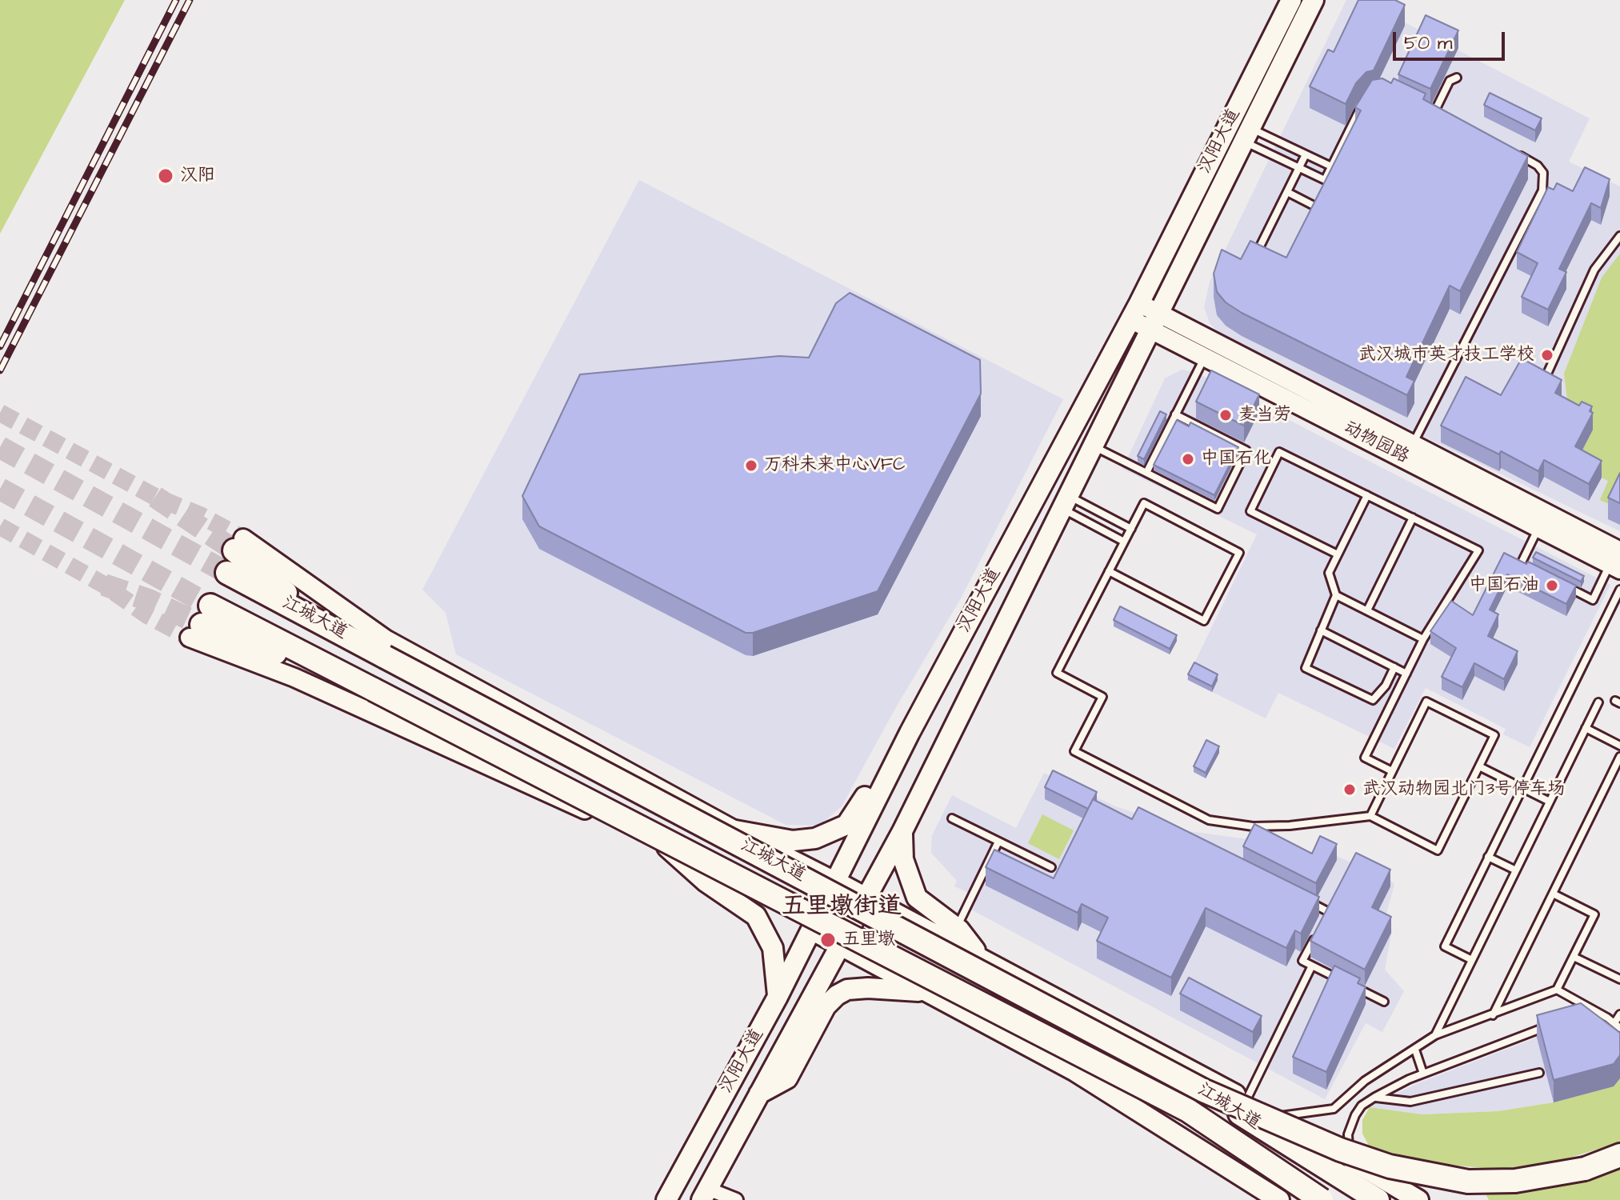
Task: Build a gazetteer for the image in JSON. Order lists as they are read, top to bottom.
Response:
{
  "streets": {
    "highway": ["江城大道"],
    "main road": ["汉阳大道", "动物园路"]
  },
  "crossings": [
    ["汉阳大道", "动物园路"],
    ["汉阳大道", "江城大道"]
  ],
  "districts": ["五里墩街道"],
  "places": [
    "汉阳",
    "武汉城市英才技工学校",
    "麦当劳",
    "中国石化",
    "万科未来中心VFC",
    "中国石油",
    "武汉动物园北门3号停车场",
    "五里墩"
  ],
  "scale_bar": "50 m"
}
